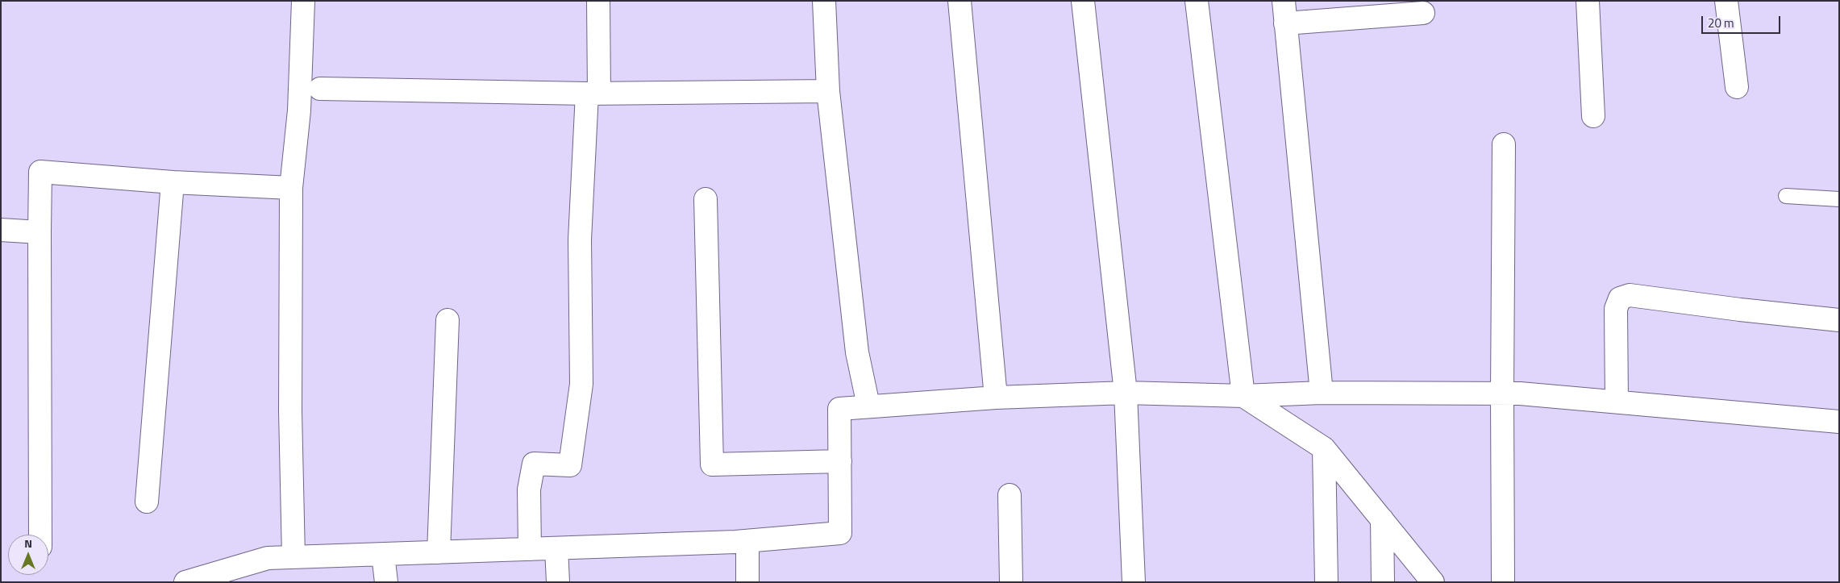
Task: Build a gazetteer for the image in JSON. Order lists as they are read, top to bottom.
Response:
{
  "scale_bar": "20 m",
  "north": "top"
}
